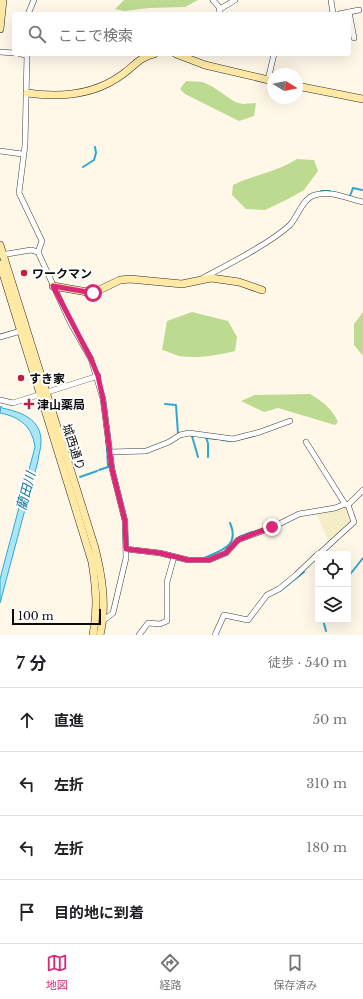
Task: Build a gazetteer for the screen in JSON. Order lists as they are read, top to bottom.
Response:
{
  "streets": {
    "street": ["城西通り"]
  },
  "water": ["藺田川"],
  "places": {
    "other": ["ワークマン", "すき家"],
    "health": ["津山薬局"]
  },
  "scale_bar": "100 m",
  "north": "right",
  "page": {
    "search": "ここで検索",
    "scale": "100 m",
    "heading": ["7 分", "徒歩 · 540 m"],
    "list": [
      ["直進", "50 m"],
      ["左折", "310 m"],
      ["左折", "180 m"],
      "目的地に到着"
    ],
    "nav": ["地図", "経路", "保存済み"]
  }
}
